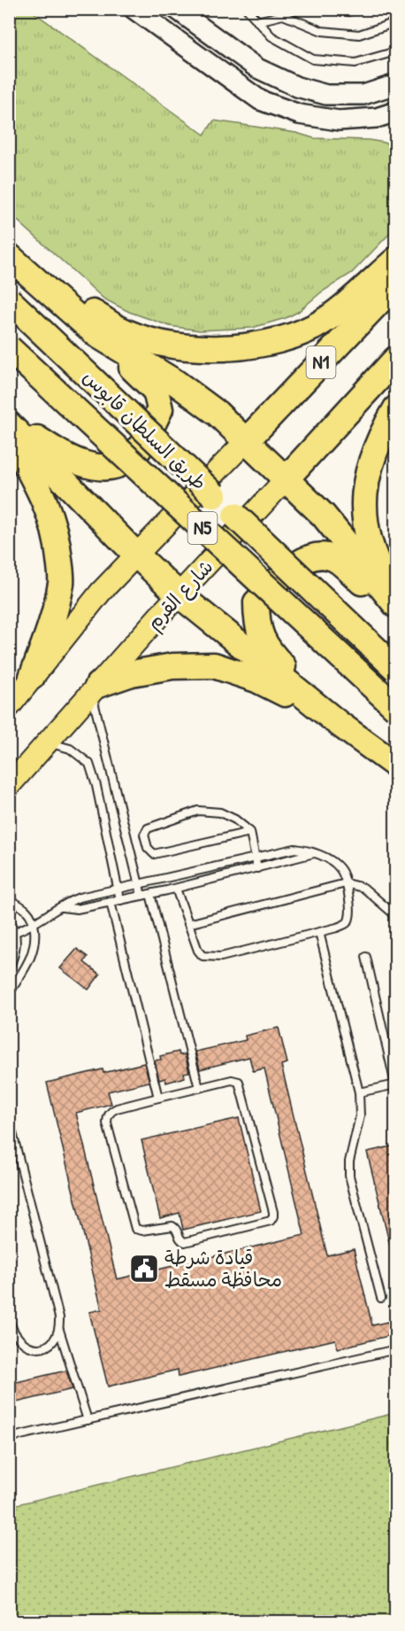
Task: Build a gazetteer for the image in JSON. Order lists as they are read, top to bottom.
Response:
{
  "streets": {
    "highway": [
      "N1",
      "طريق السلطان قابوس",
      "N5",
      "شارع القرم"
    ]
  },
  "places": {
    "public building": ["قيادة شرطة محافظة مسقط"]
  }
}
